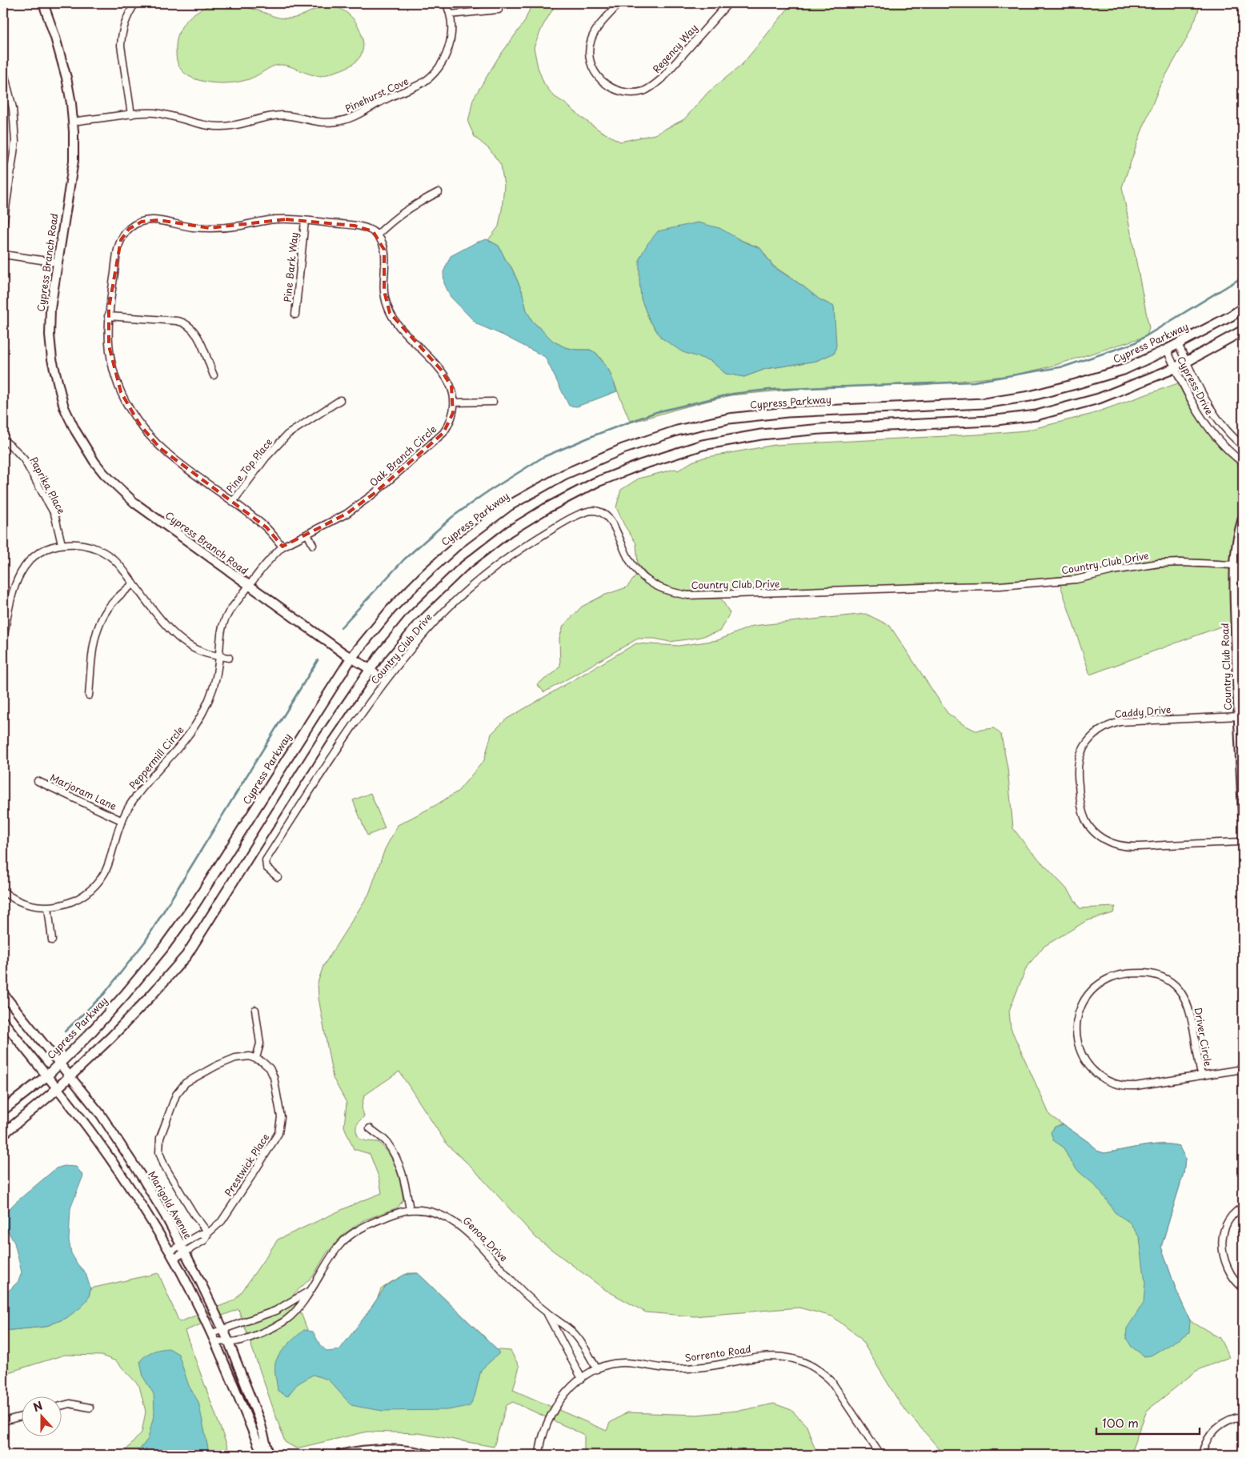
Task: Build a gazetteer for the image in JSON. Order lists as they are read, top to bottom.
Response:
{
  "streets": {
    "main road": ["Cypress Parkway"],
    "street": [
      "Regency Way",
      "Pinehurst Cove",
      "Cypress Branch Road",
      "Pine Bark Way",
      "Cypress Drive",
      "Oak Branch Circle",
      "Pine Top Place",
      "Paprika Place",
      "Country Club Drive",
      "Country Club Road",
      "Caddy Drive",
      "Peppermill Circle",
      "Marjoram Lane",
      "Driver Circle",
      "Prestwick Place",
      "Marigold Avenue",
      "Genoa Drive",
      "Sorrento Road"
    ]
  },
  "crossings": [
    ["Pinehurst Cove", "Cypress Branch Road"],
    ["Cypress Branch Road", "Cypress Parkway"],
    ["Cypress Branch Road", "Oak Branch Circle"],
    ["Cypress Branch Road", "Peppermill Circle"],
    ["Cypress Parkway", "Cypress Drive"],
    ["Cypress Parkway", "Marigold Avenue"],
    ["Oak Branch Circle", "Peppermill Circle"],
    ["Country Club Drive", "Country Club Road"],
    ["Country Club Road", "Caddy Drive"],
    ["Peppermill Circle", "Marjoram Lane"],
    ["Prestwick Place", "Marigold Avenue"],
    ["Marigold Avenue", "Genoa Drive"],
    ["Genoa Drive", "Sorrento Road"]
  ],
  "scale_bar": "100 m",
  "north": "top"
}
